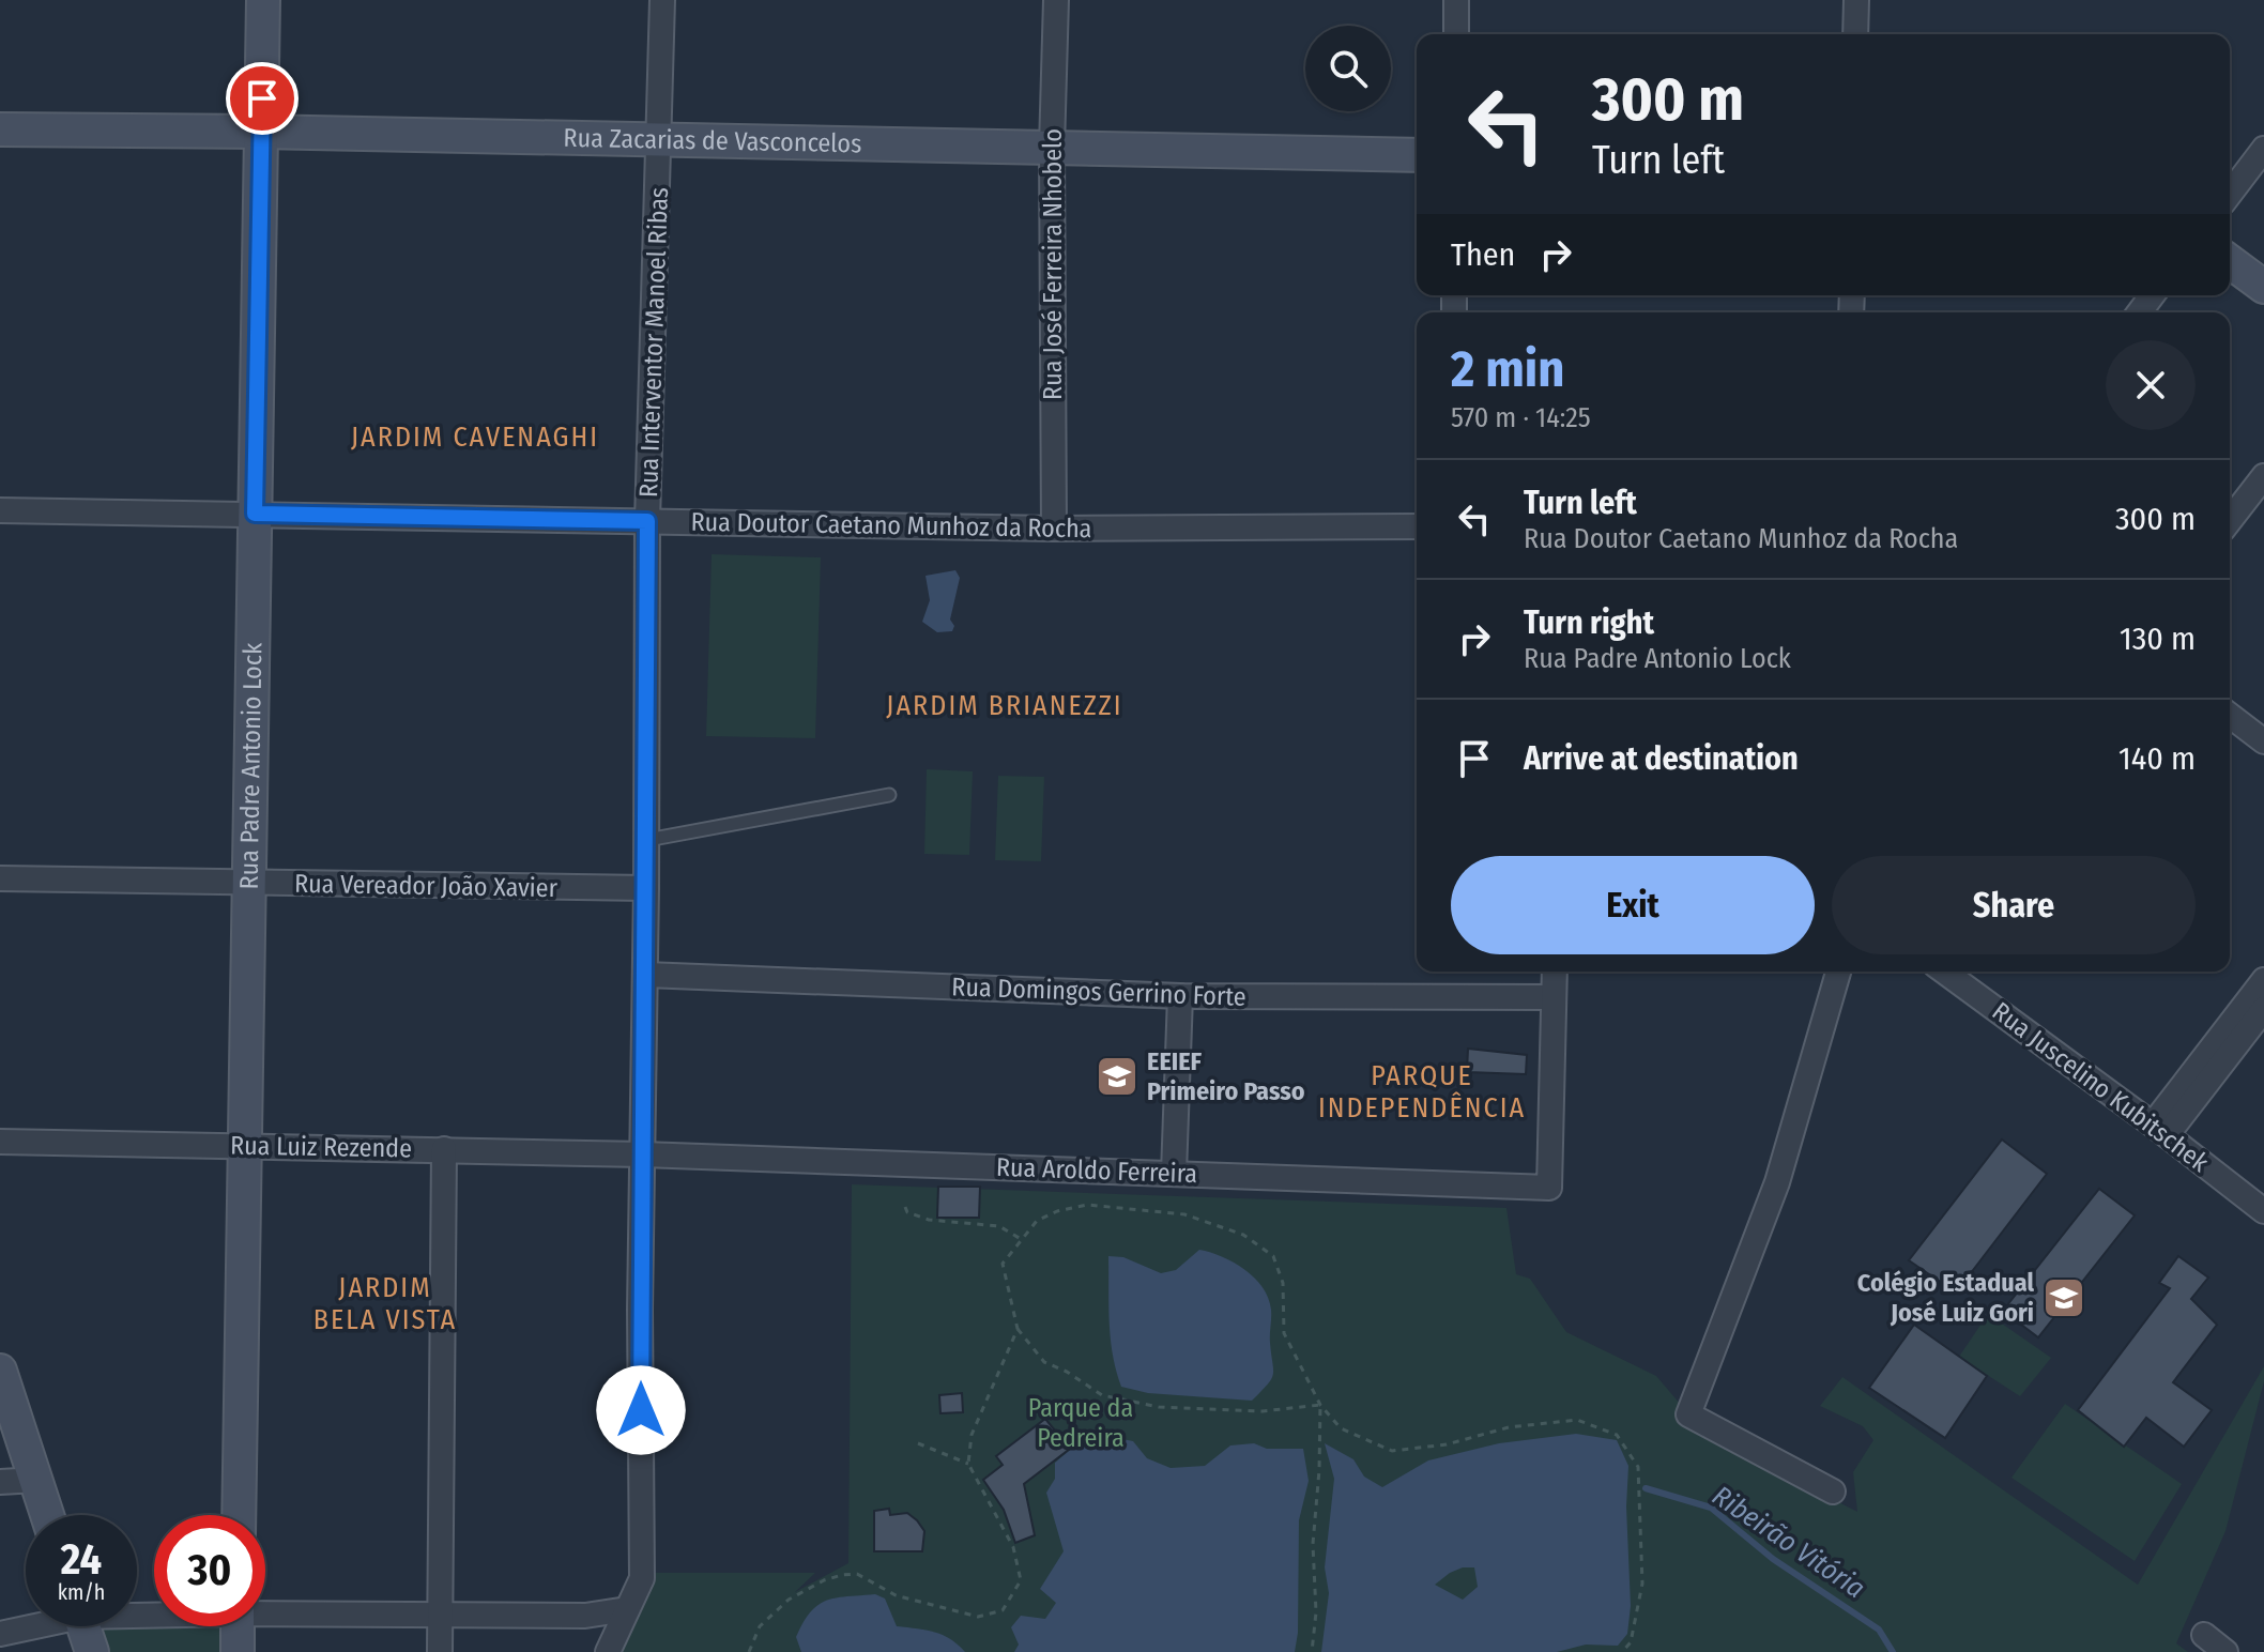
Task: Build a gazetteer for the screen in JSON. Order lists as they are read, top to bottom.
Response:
{
  "streets": {
    "main road": ["Rua Zacarias de Vasconcelos", "Rua Padre Antonio Lock"],
    "street": [
      "Rua José Ferreira Nhobelo",
      "Rua Interventor Manoel Ribas",
      "Rua Doutor Caetano Munhoz da Rocha",
      "Rua Vereador João Xavier",
      "Rua Domingos Gerrino Forte",
      "Rua Juscelino Kubitschek",
      "Rua Luiz Rezende",
      "Rua Aroldo Ferreira"
    ]
  },
  "crossings": [
    ["Rua Zacarias de Vasconcelos", "Rua José Ferreira Nhobelo"],
    ["Rua Zacarias de Vasconcelos", "Rua Interventor Manoel Ribas"],
    ["Rua Zacarias de Vasconcelos", "Rua Padre Antonio Lock"],
    ["Rua José Ferreira Nhobelo", "Rua Doutor Caetano Munhoz da Rocha"],
    ["Rua Interventor Manoel Ribas", "Rua Doutor Caetano Munhoz da Rocha"],
    ["Rua Interventor Manoel Ribas", "Rua Vereador João Xavier"],
    ["Rua Interventor Manoel Ribas", "Rua Domingos Gerrino Forte"],
    ["Rua Interventor Manoel Ribas", "Rua Luiz Rezende"],
    ["Rua Interventor Manoel Ribas", "Rua Aroldo Ferreira"],
    ["Rua Doutor Caetano Munhoz da Rocha", "Rua Padre Antonio Lock"],
    ["Rua Padre Antonio Lock", "Rua Vereador João Xavier"],
    ["Rua Padre Antonio Lock", "Rua Luiz Rezende"],
    ["Rua Domingos Gerrino Forte", "Rua Aroldo Ferreira"],
    ["Rua Luiz Rezende", "Rua Aroldo Ferreira"]
  ],
  "districts": [
    "JARDIM CAVENAGHI",
    "JARDIM BRIANEZZI",
    "PARQUE INDEPENDÊNCIA",
    "JARDIM BELA VISTA"
  ],
  "water": ["Ribeirão Vitória"],
  "parks": ["Parque da Pedreira"],
  "places": {
    "school or university": ["EEIEF Primeiro Passo", "Colégio Estadual José Luiz Gori"]
  },
  "page": {
    "turn": ["300 m", "Turn left"],
    "then": "Then",
    "heading": ["2 min", "570 m · 14:25"],
    "list": [
      {
        "name": "Turn left",
        "note": "Rua Doutor Caetano Munhoz da Rocha",
        "value": "300 m"
      },
      {
        "name": "Turn right",
        "note": "Rua Padre Antonio Lock",
        "value": "130 m"
      },
      {
        "name": "Arrive at destination",
        "value": "140 m"
      }
    ],
    "buttons": ["Exit", "Share"],
    "speed": "24 km/h",
    "limit": "30"
  }
}
